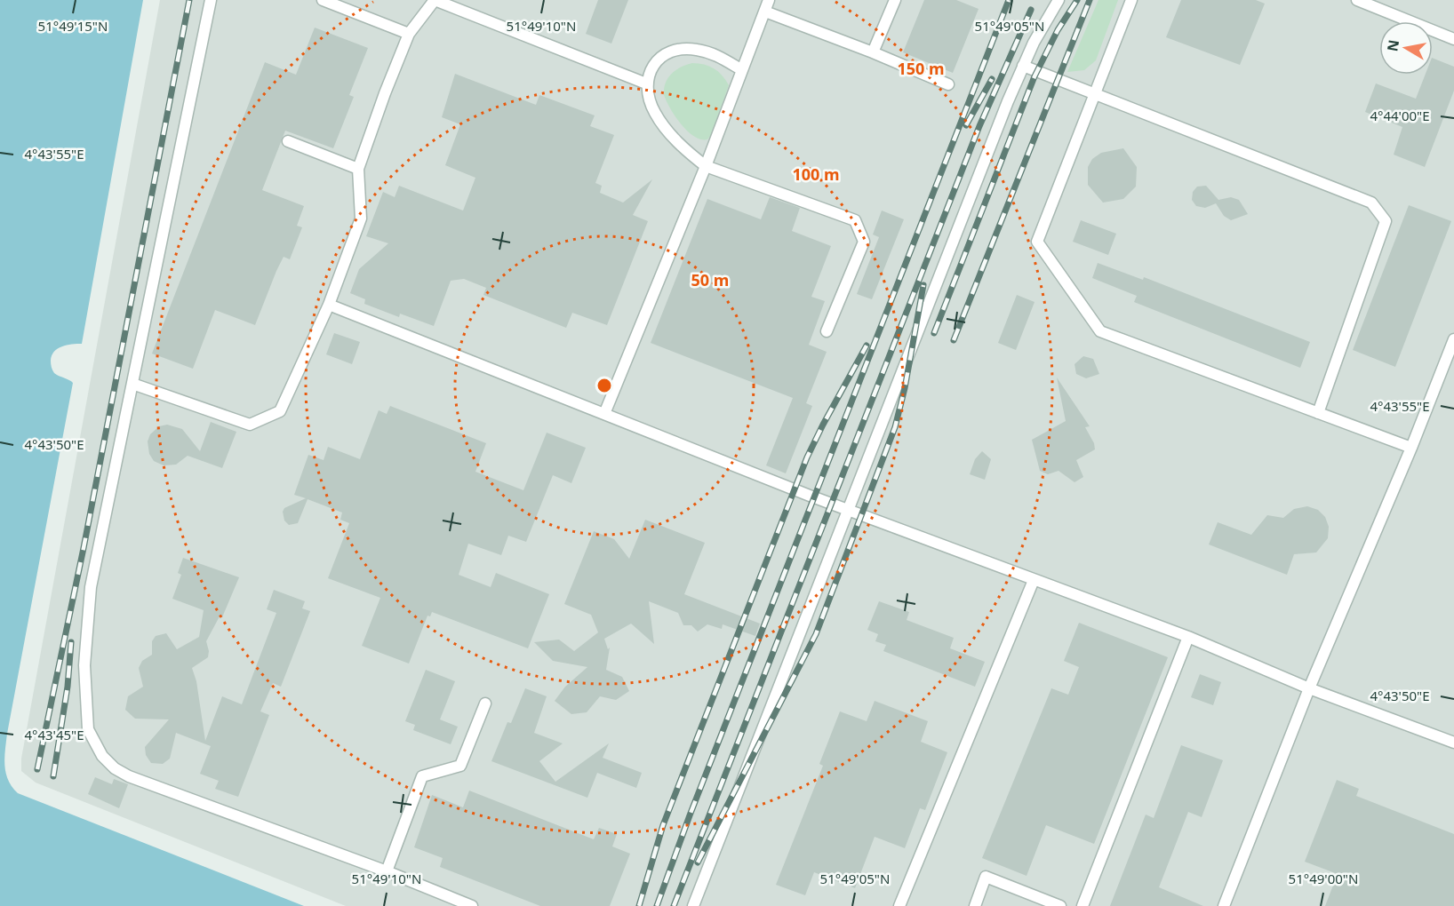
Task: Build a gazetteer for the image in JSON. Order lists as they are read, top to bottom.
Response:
{
  "north": "left",
  "coordinates": [
    "51°49'15\"N",
    "51°49'10\"N",
    "51°49'05\"N",
    "4°44'00\"E",
    "4°43'55\"E",
    "4°43'50\"E",
    "4°43'45\"E",
    "51°49'00\"N"
  ],
  "rings": ["150 m", "100 m", "50 m"]
}
